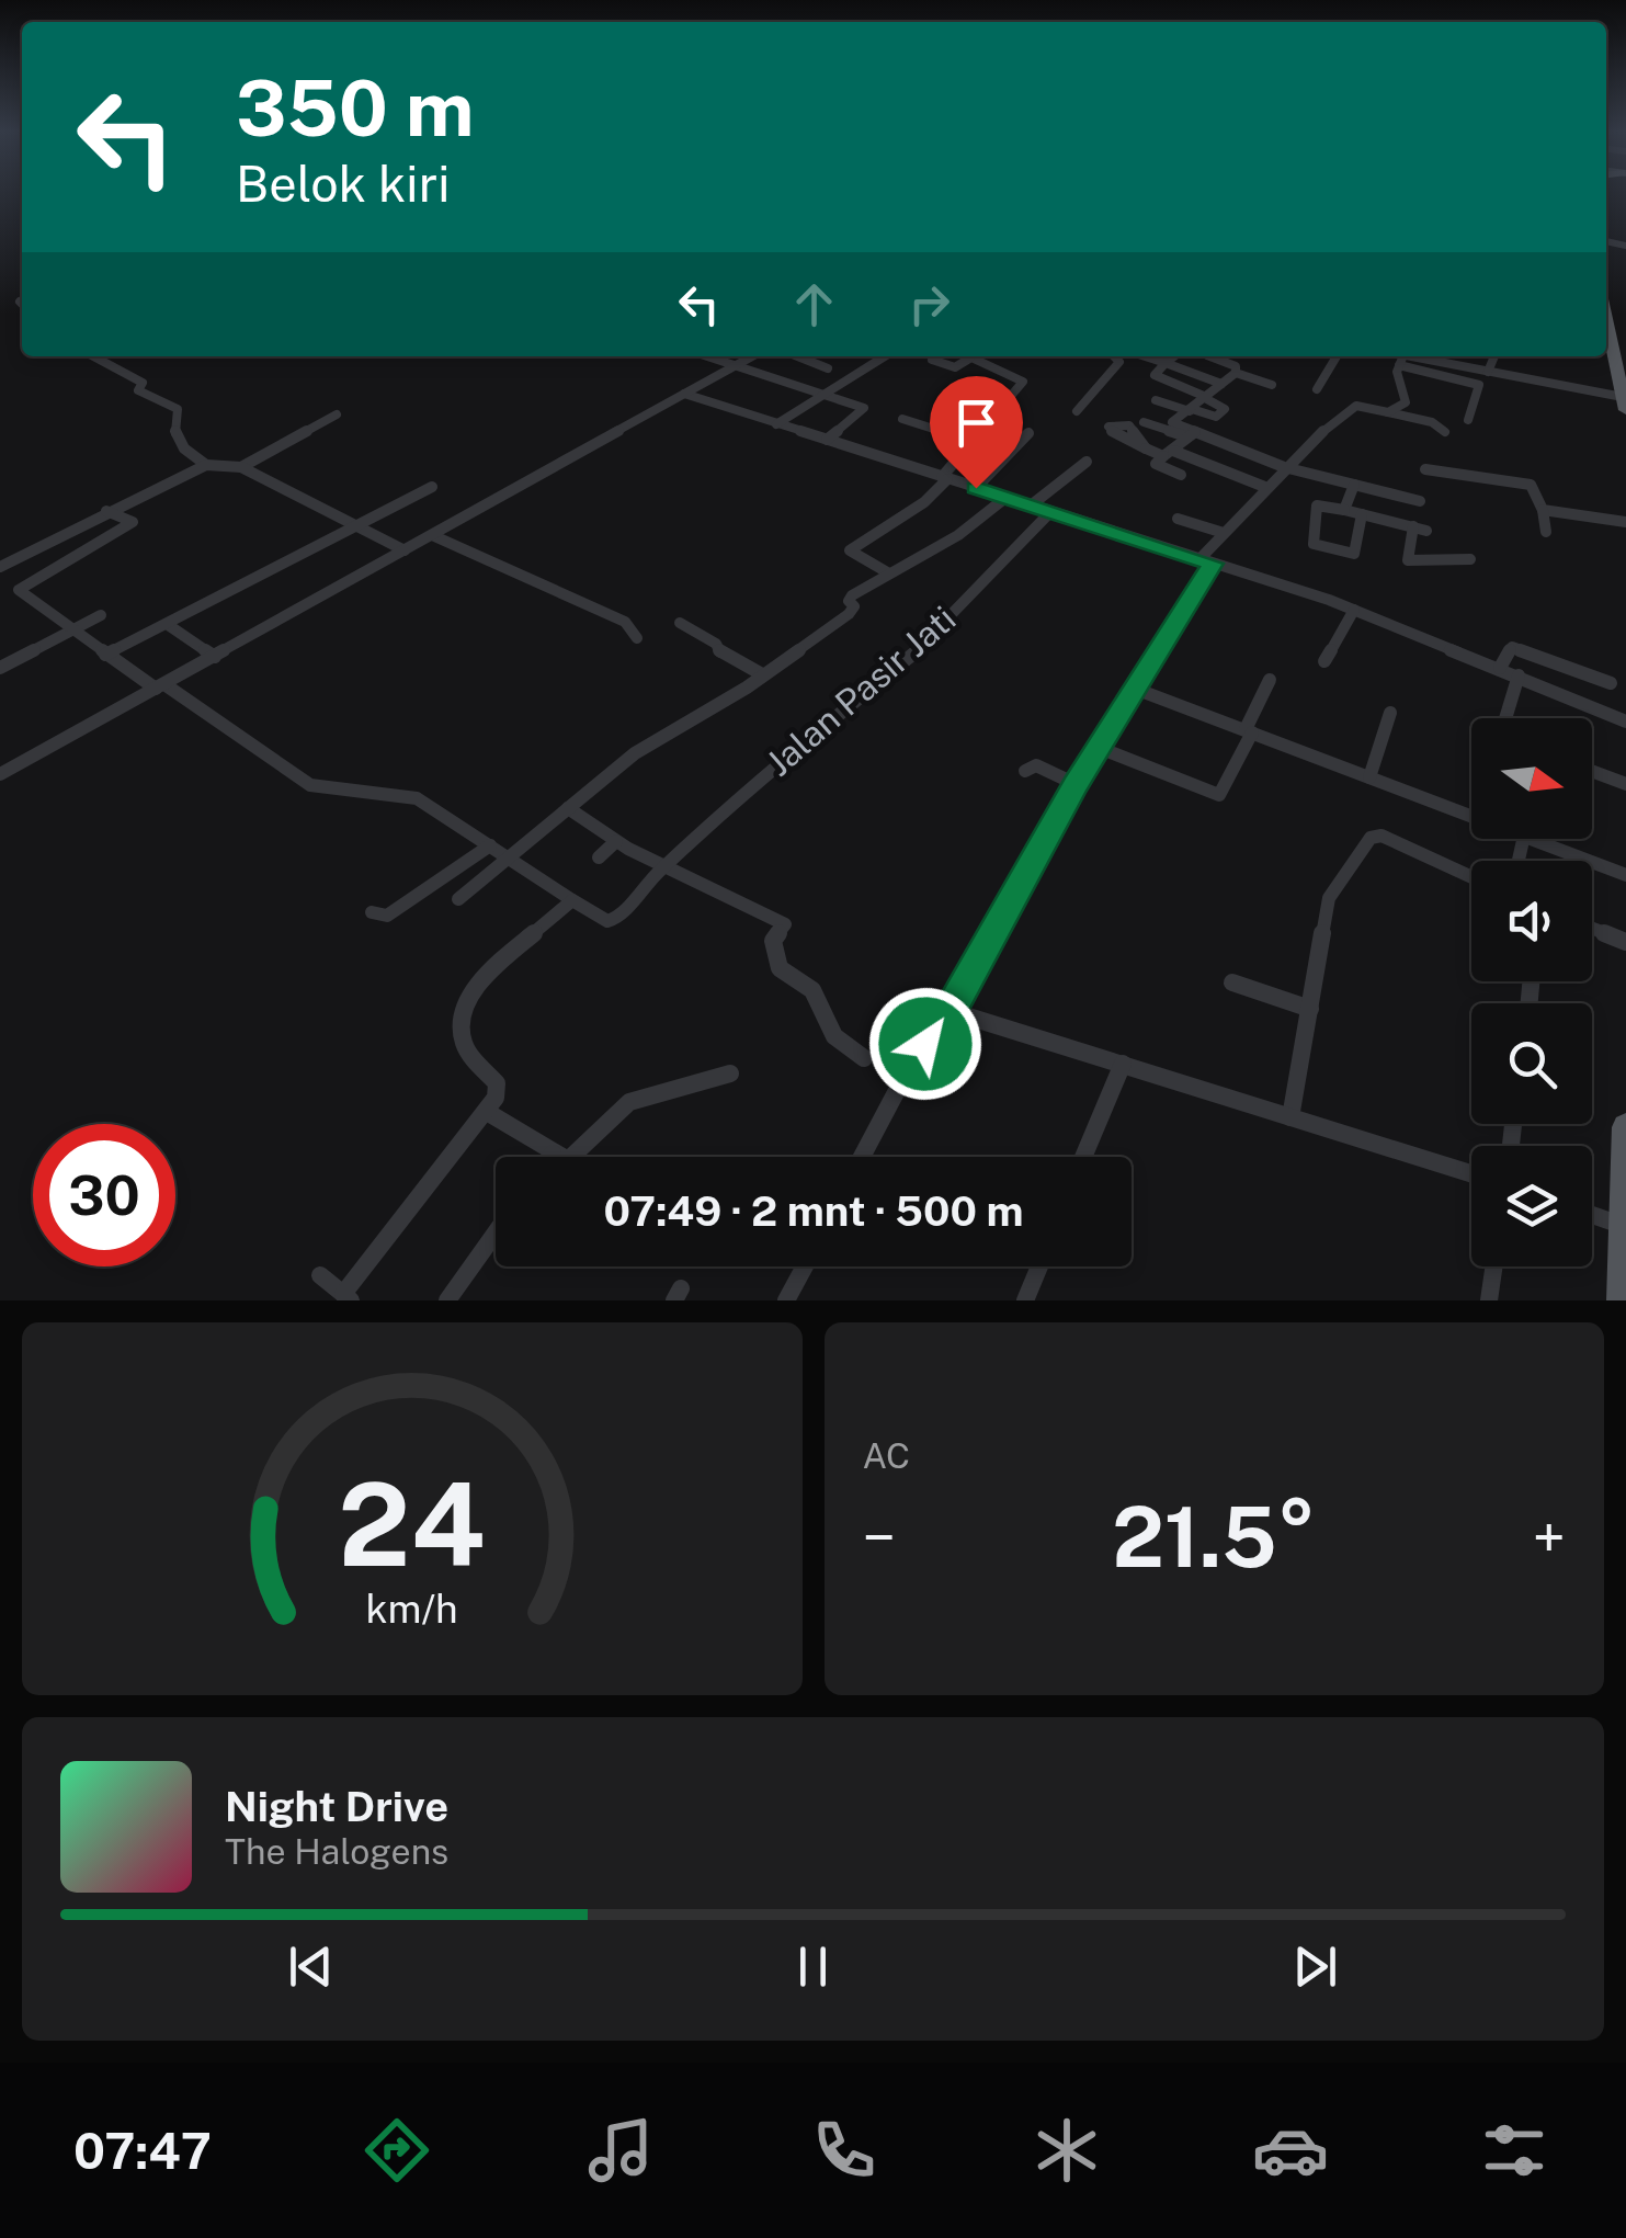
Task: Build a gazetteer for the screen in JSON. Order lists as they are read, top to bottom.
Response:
{
  "streets": {
    "street": ["Jalan Pasir Jati"]
  },
  "north": "right",
  "page": {
    "turn": ["350 m", "Belok kiri"],
    "limit": "30",
    "trip": "07:49 · 2 mnt · 500 m",
    "tile": "AC",
    "heat": ["−", "21.5°", "+"],
    "song": ["Night Drive", "The Halogens"],
    "tabs": "07:47",
    "gauge": ["24", "km/h"]
  }
}
